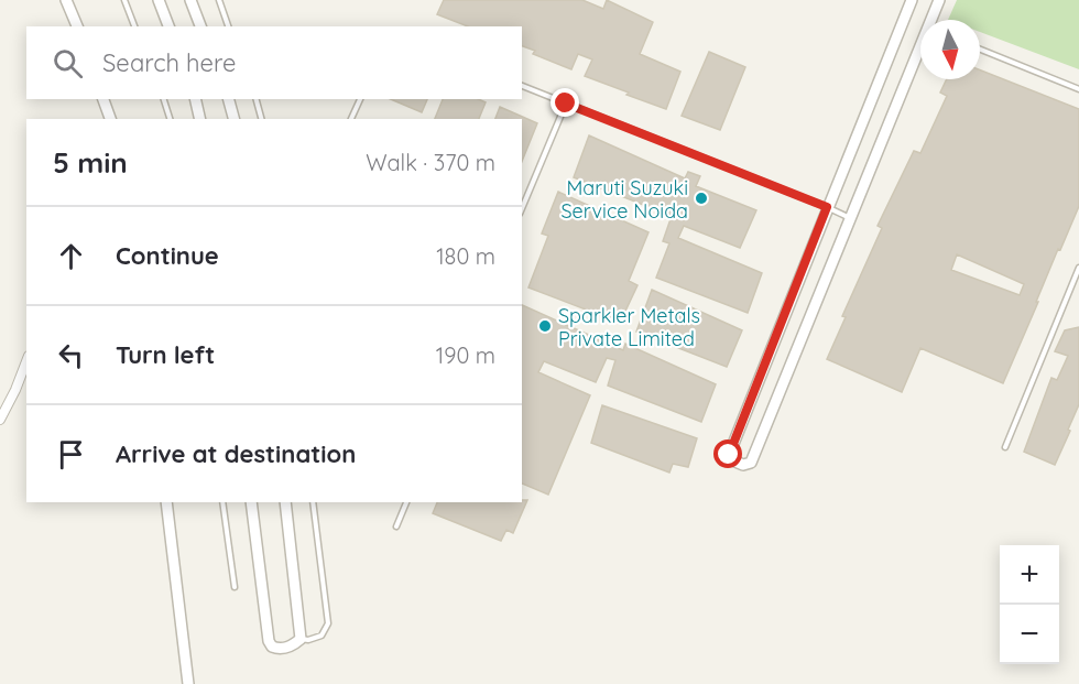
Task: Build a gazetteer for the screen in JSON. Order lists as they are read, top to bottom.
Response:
{
  "places": ["Maruti Suzuki Service Noida", "Sparkler Metals Private Limited"],
  "north": "bottom",
  "page": {
    "search": "Search here",
    "heading": ["5 min", "Walk · 370 m"],
    "list": [
      ["Continue", "180 m"],
      ["Turn left", "190 m"],
      "Arrive at destination"
    ],
    "map_buttons": ["+", "−"]
  }
}
